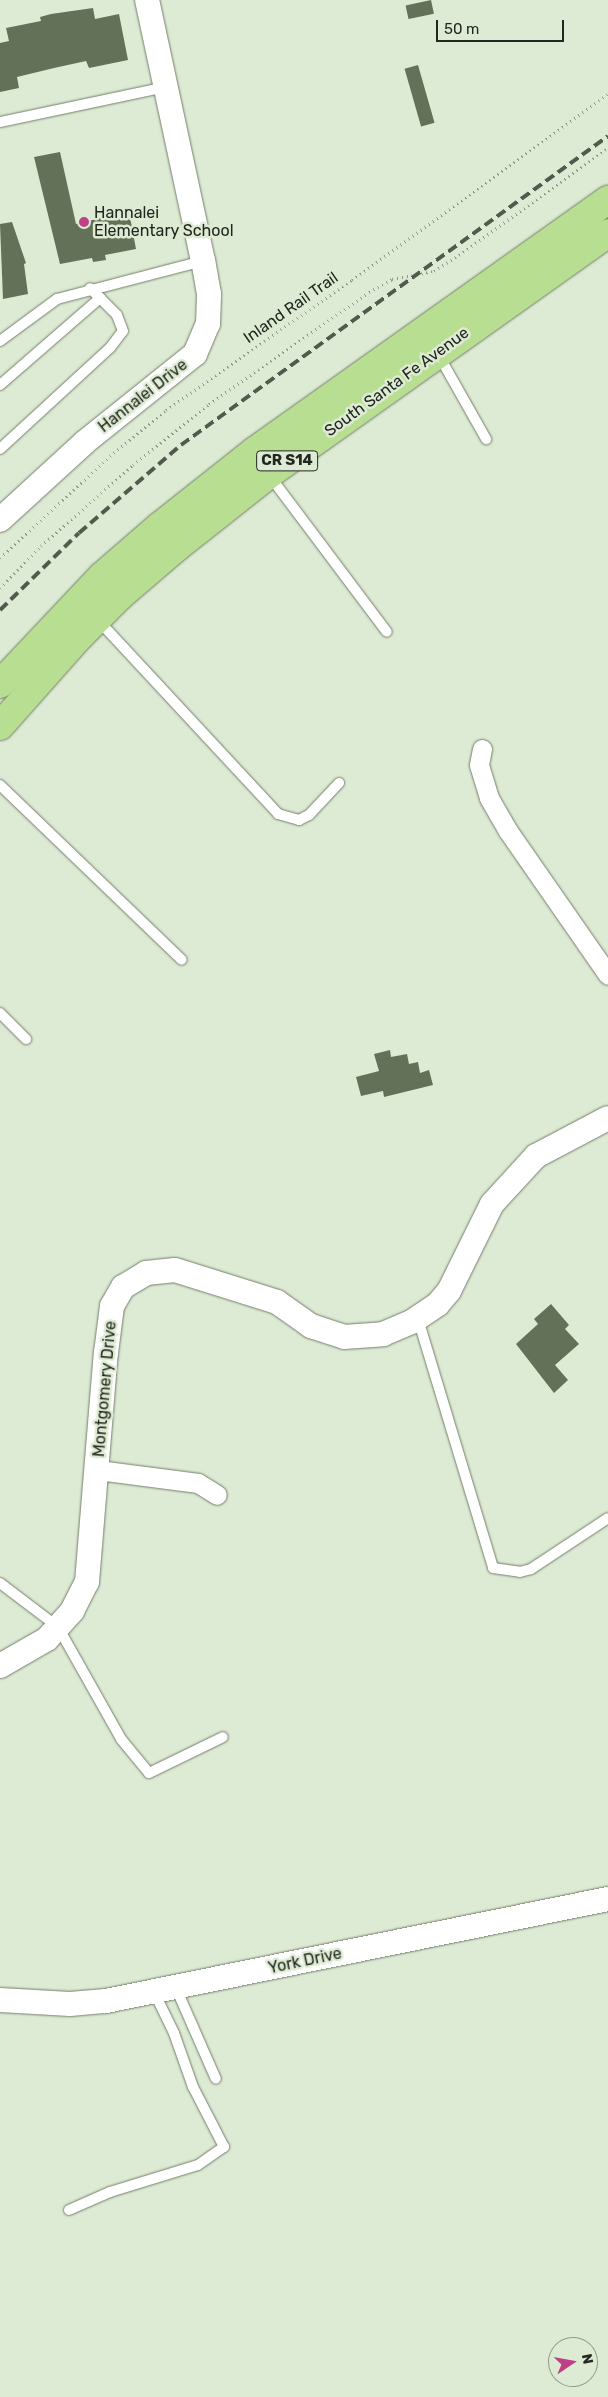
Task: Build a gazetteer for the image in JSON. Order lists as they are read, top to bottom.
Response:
{
  "streets": {
    "main road": ["South Santa Fe Avenue", "CR S14"],
    "street": ["Hannalei Drive", "Montgomery Drive", "York Drive"],
    "path": ["Inland Rail Trail"]
  },
  "places": ["Hannalei Elementary School"],
  "scale_bar": "50 m",
  "north": "right"
}
